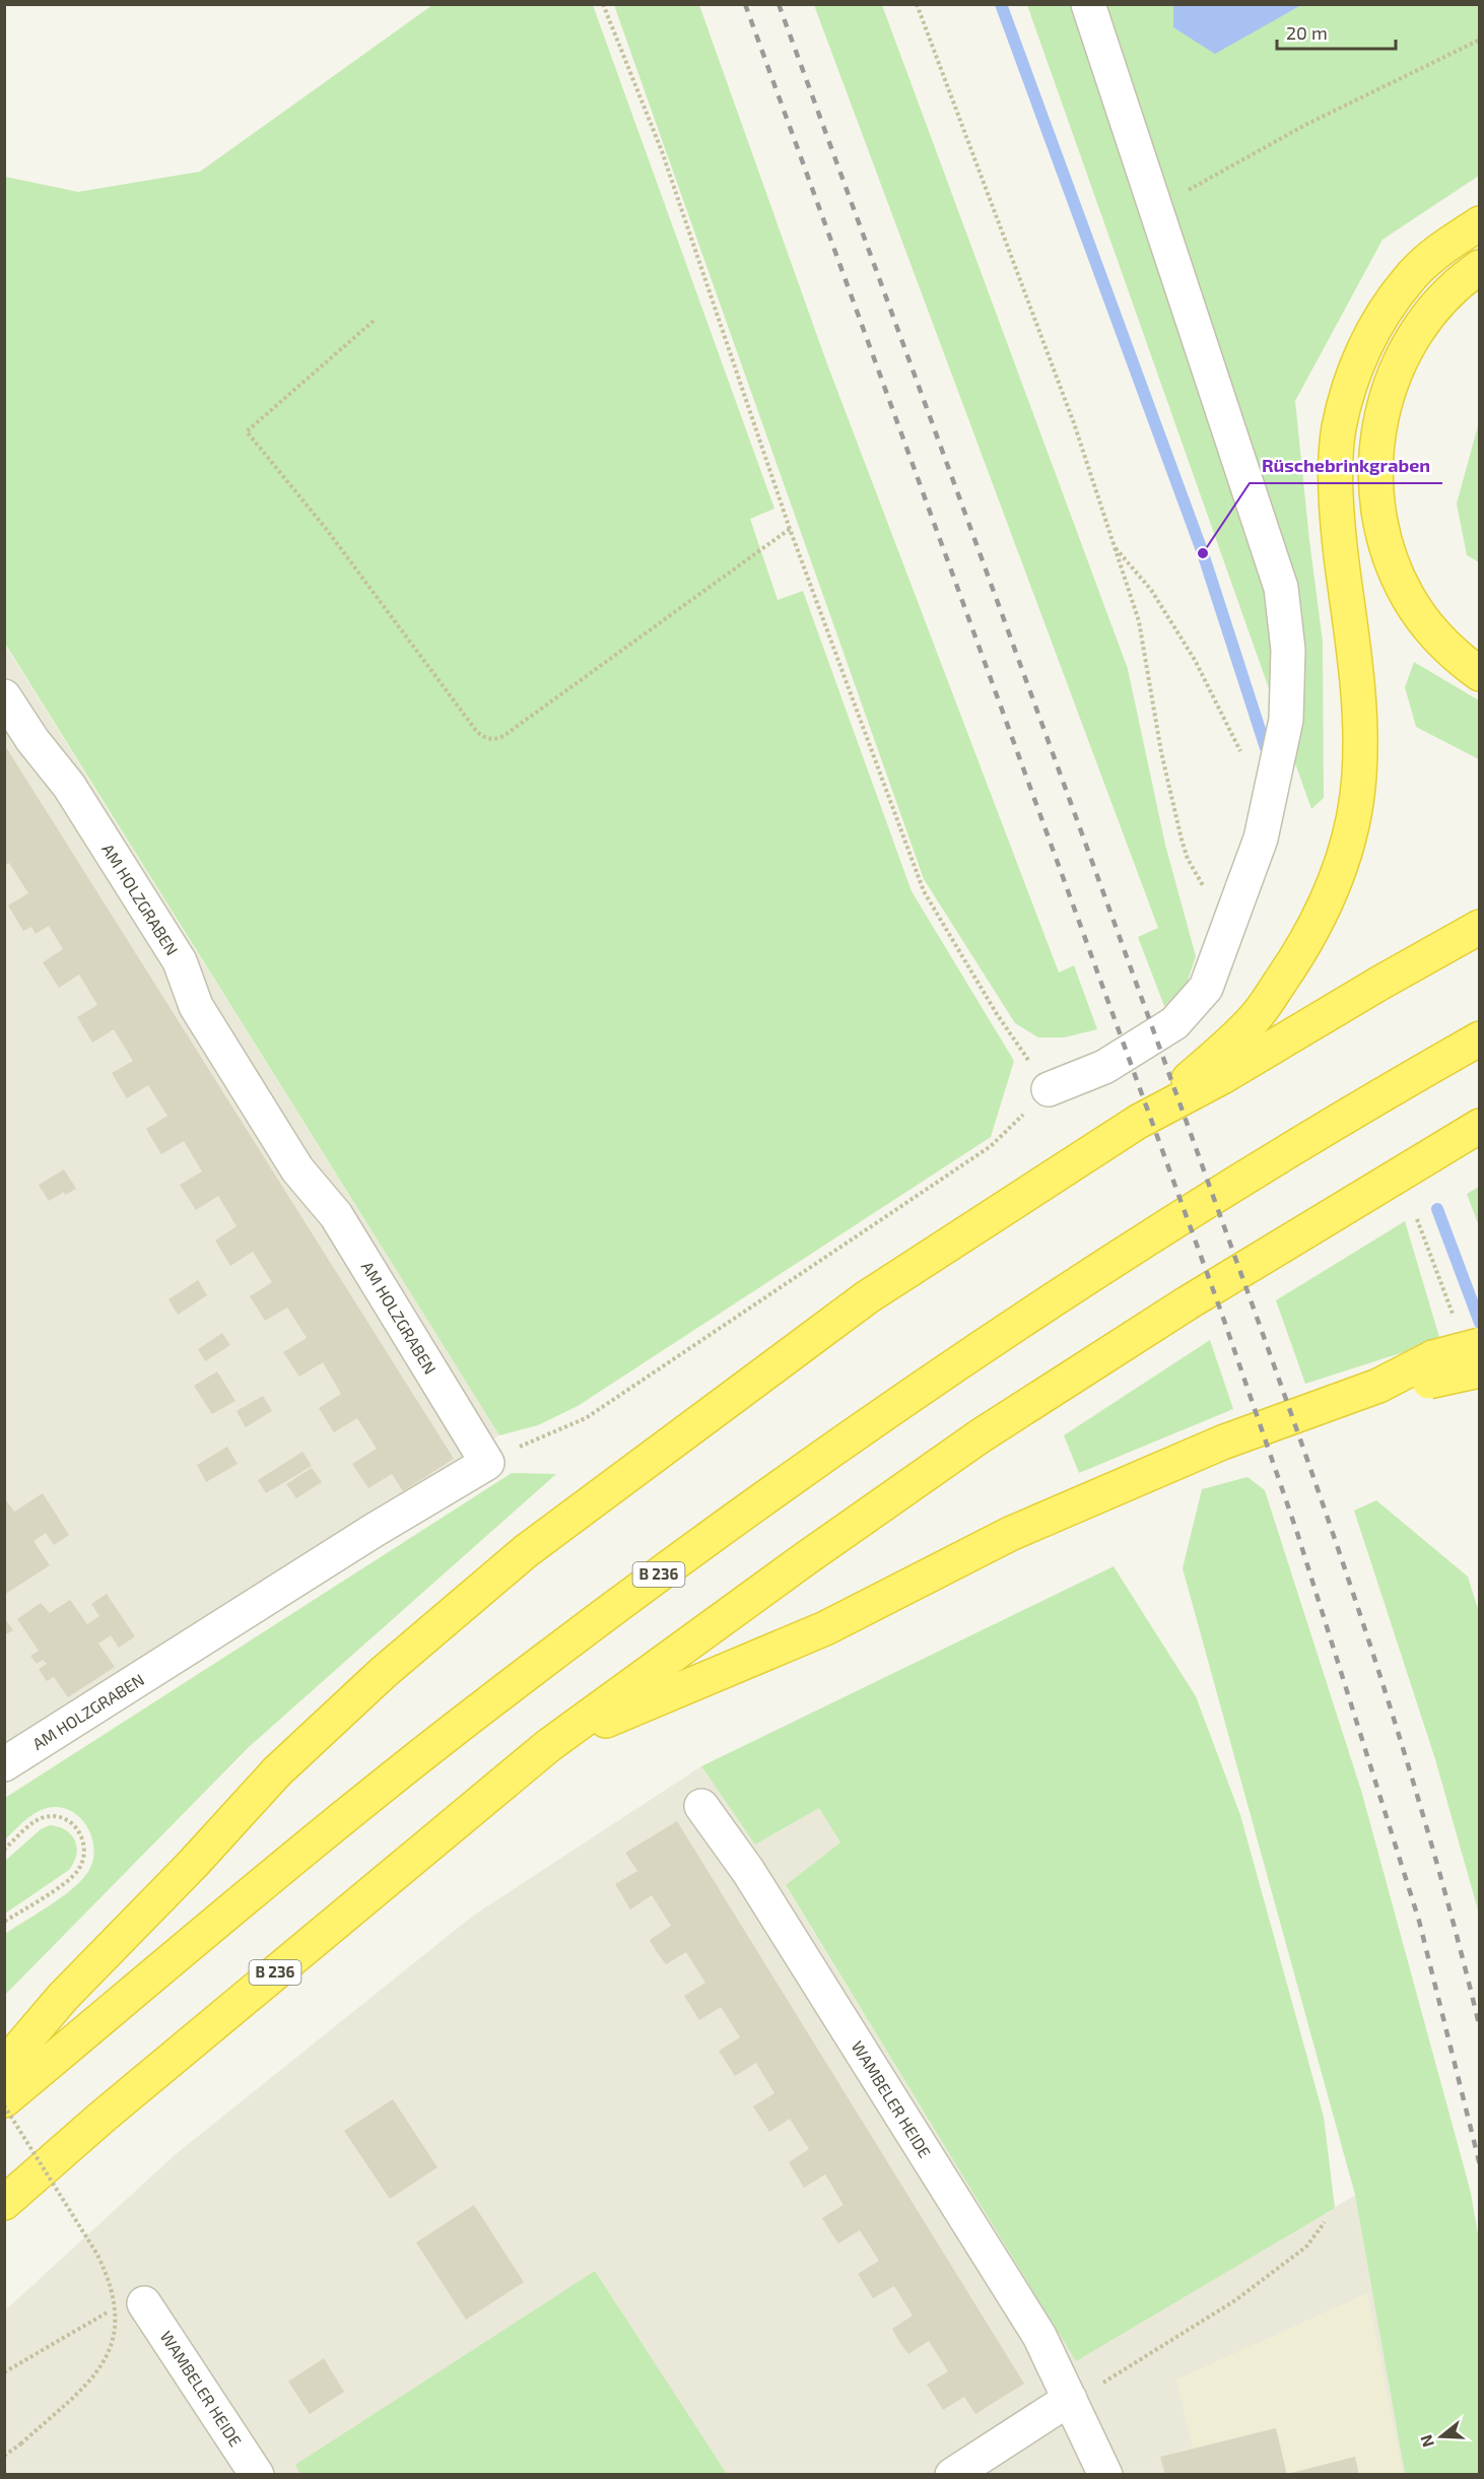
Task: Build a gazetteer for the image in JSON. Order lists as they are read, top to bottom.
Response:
{
  "streets": {
    "highway": ["B 236"],
    "street": ["AM HOLZGRABEN", "WAMBELER HEIDE"]
  },
  "places": ["Rüschebrinkgraben"],
  "scale_bar": "20 m",
  "north": "left"
}
